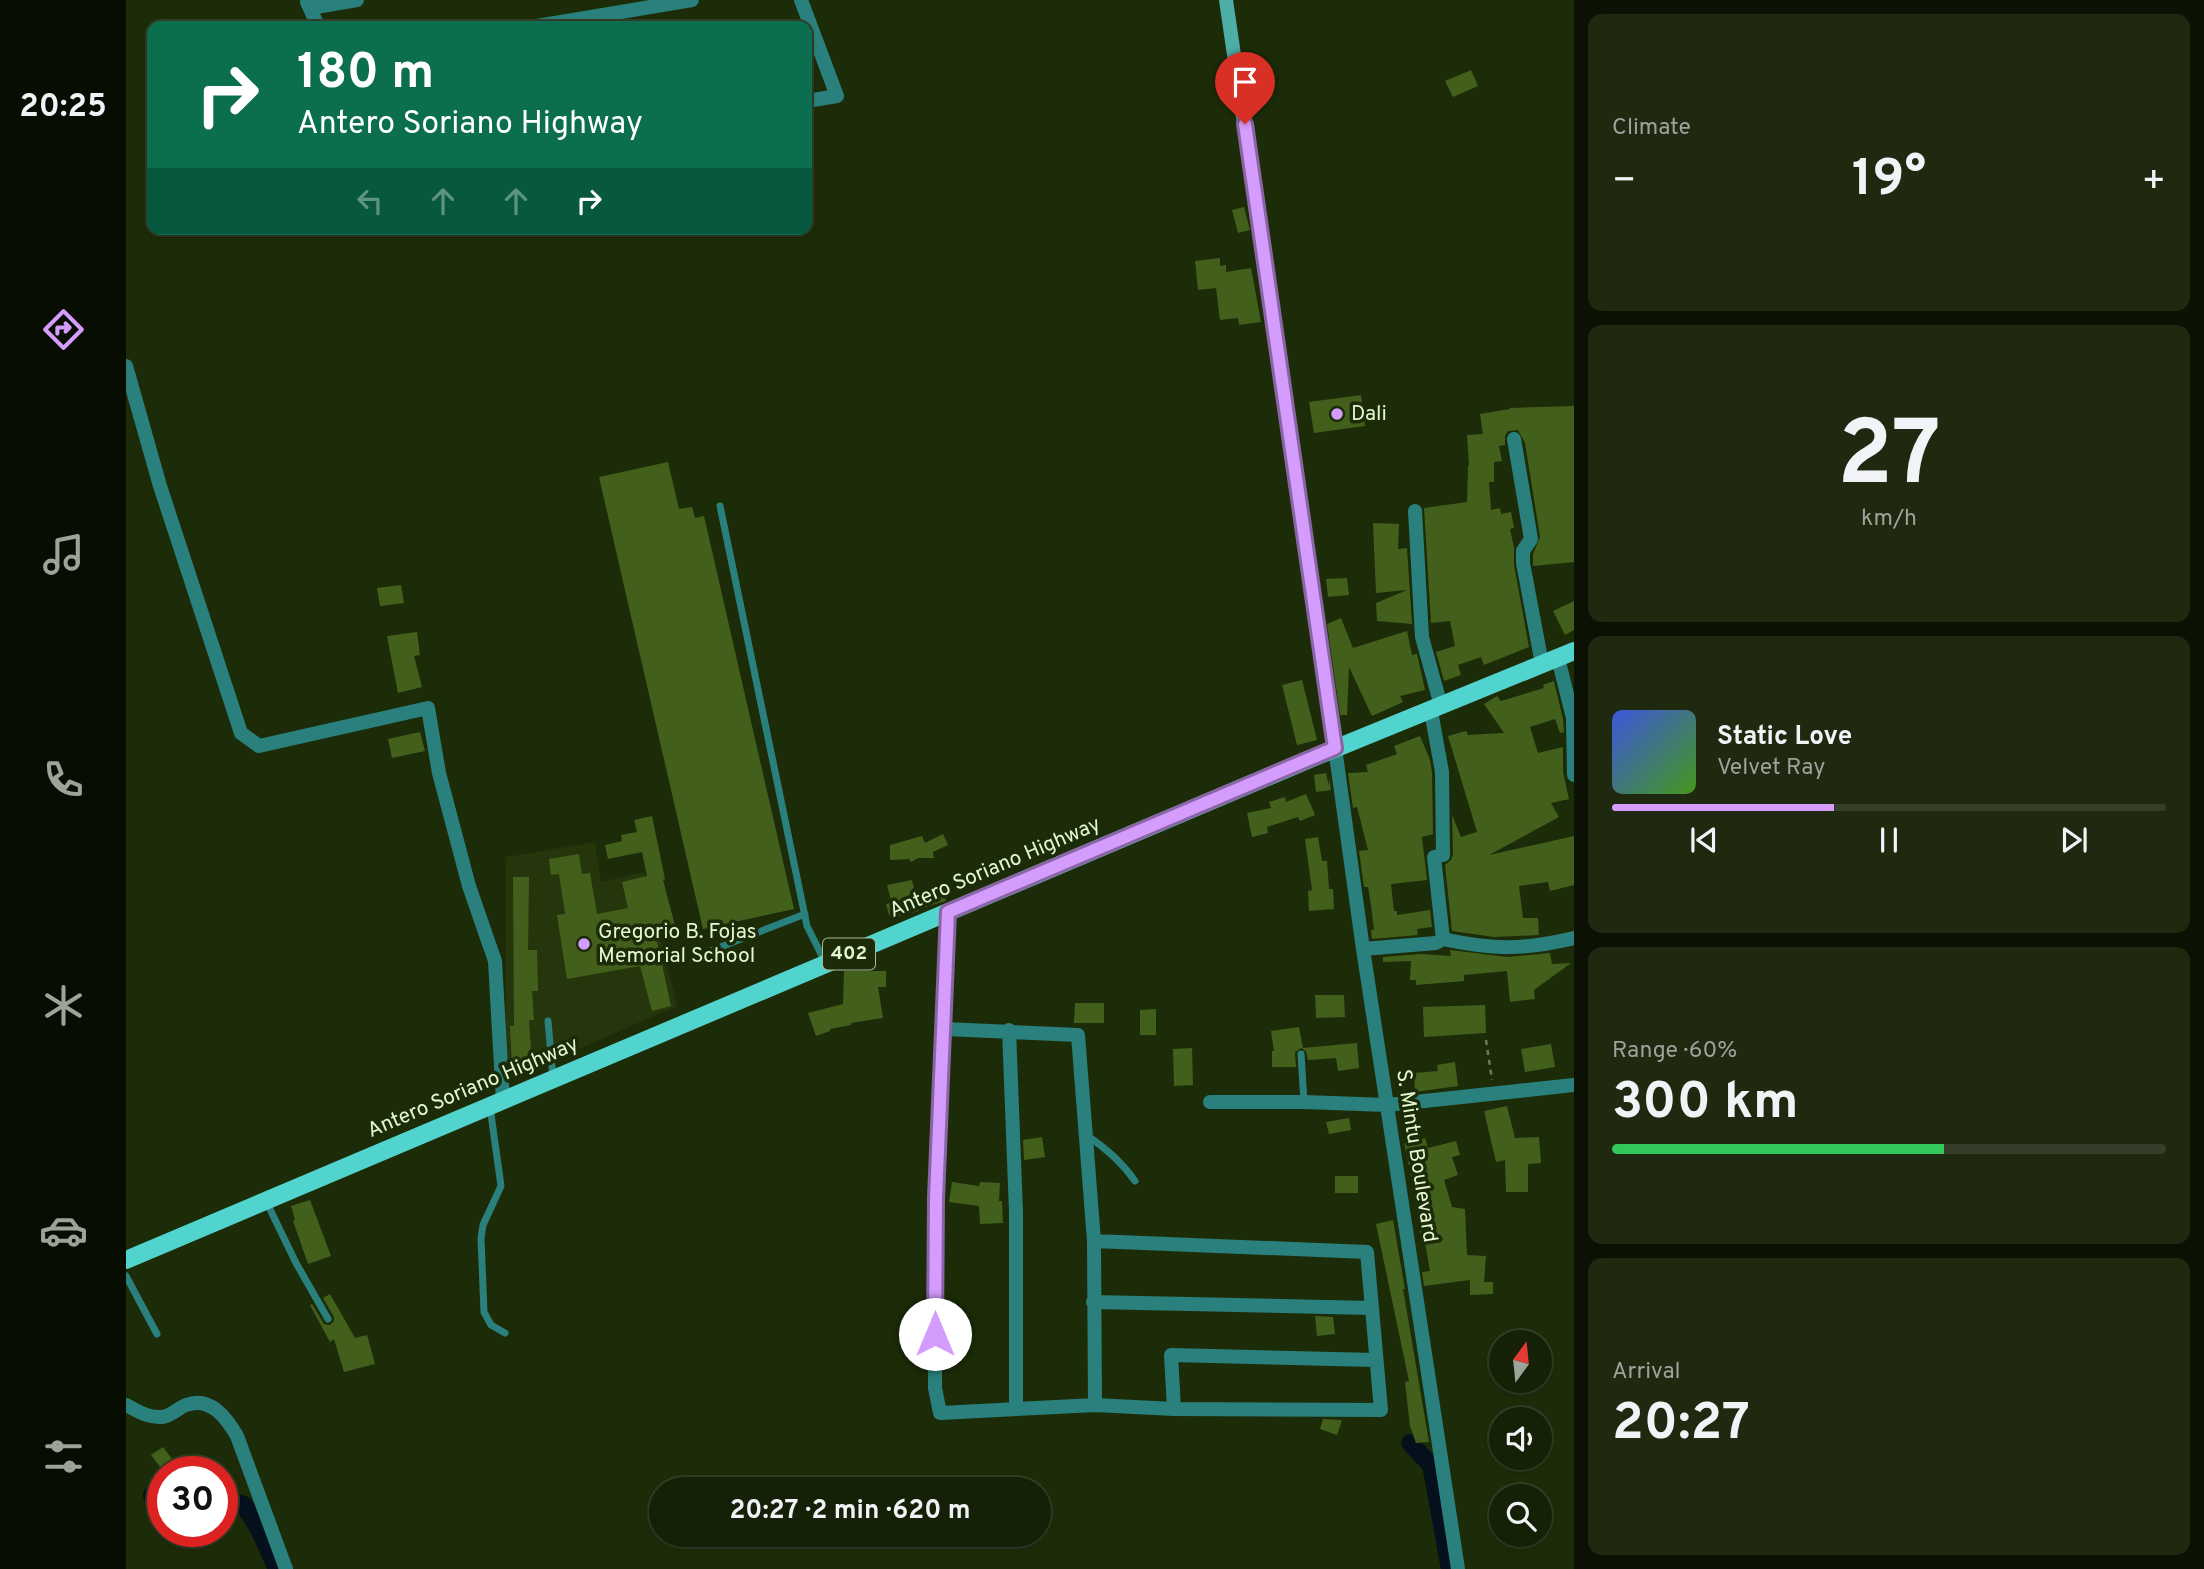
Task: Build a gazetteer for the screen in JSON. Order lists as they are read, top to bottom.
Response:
{
  "streets": {
    "main road": ["Antero Soriano Highway", "402"],
    "street": ["S. Mintu Boulevard"]
  },
  "crossings": [
    ["Antero Soriano Highway", "S. Mintu Boulevard"]
  ],
  "places": ["Dali", "Gregorio B. Fojas Memorial School"],
  "north": "top",
  "page": {
    "tabs": "20:25",
    "tile": [
      "Climate",
      ["27", "km/h"],
      ["Range · 60%", "300 km"],
      ["Arrival", "20:27"]
    ],
    "turn": ["180 m", "Antero Soriano Highway"],
    "heat": ["−", "19°", "+"],
    "song": ["Static Love", "Velvet Ray"],
    "limit": "30",
    "trip": "20:27 · 2 min · 620 m"
  }
}
